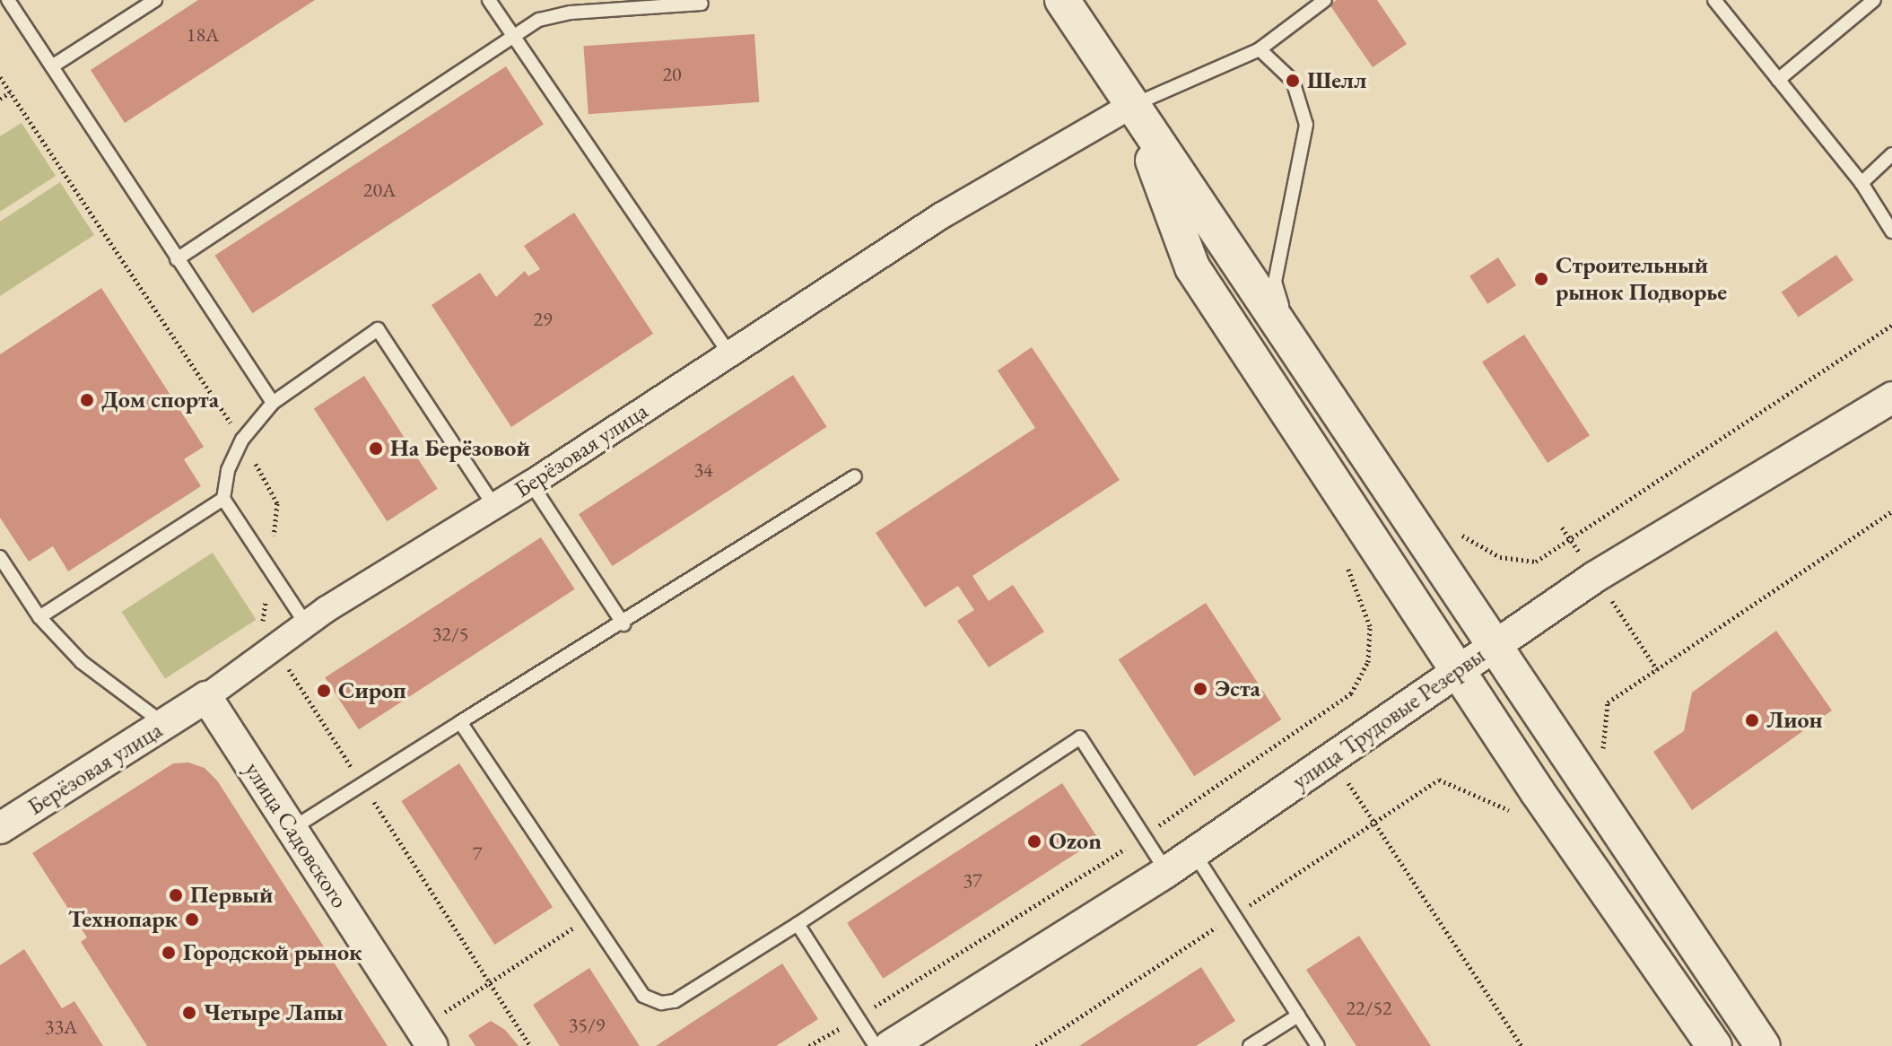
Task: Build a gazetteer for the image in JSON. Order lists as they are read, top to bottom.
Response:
{
  "streets": {
    "street": ["Берёзовая улица", "улица Трудовые Резервы", "улица Садовского"]
  },
  "crossings": [
    ["Берёзовая улица", "улица Садовского"]
  ],
  "places": [
    "Шелл",
    "Строительный рынок Подворье",
    "Дом спорта",
    "На Берёзовой",
    "Эста",
    "Сироп",
    "Лион",
    "Ozon",
    "Первый",
    "Технопарк",
    "Городской рынок",
    "Четыре Лапы"
  ],
  "house_numbers": [
    "18А",
    "20",
    "20А",
    "29",
    "34",
    "32/5",
    "7",
    "37",
    "22/52",
    "35/9",
    "33А"
  ]
}
